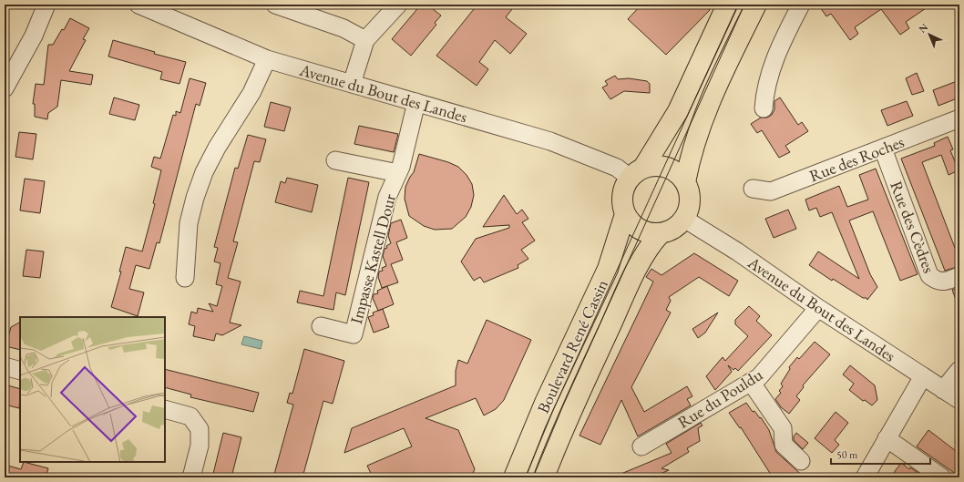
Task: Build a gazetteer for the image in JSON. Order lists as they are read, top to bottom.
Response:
{
  "streets": {
    "main road": ["Boulevard René Cassin"],
    "street": [
      "Avenue du Bout des Landes",
      "Rue des Roches",
      "Rue des Cèdres",
      "Impasse Kastell Dour",
      "Rue du Pouldu"
    ]
  },
  "crossings": [
    ["Avenue du Bout des Landes", "Impasse Kastell Dour"],
    ["Avenue du Bout des Landes", "Boulevard René Cassin"],
    ["Avenue du Bout des Landes", "Rue du Pouldu"],
    ["Rue des Roches", "Rue des Cèdres"]
  ],
  "scale_bar": "50 m",
  "north": "top left"
}
